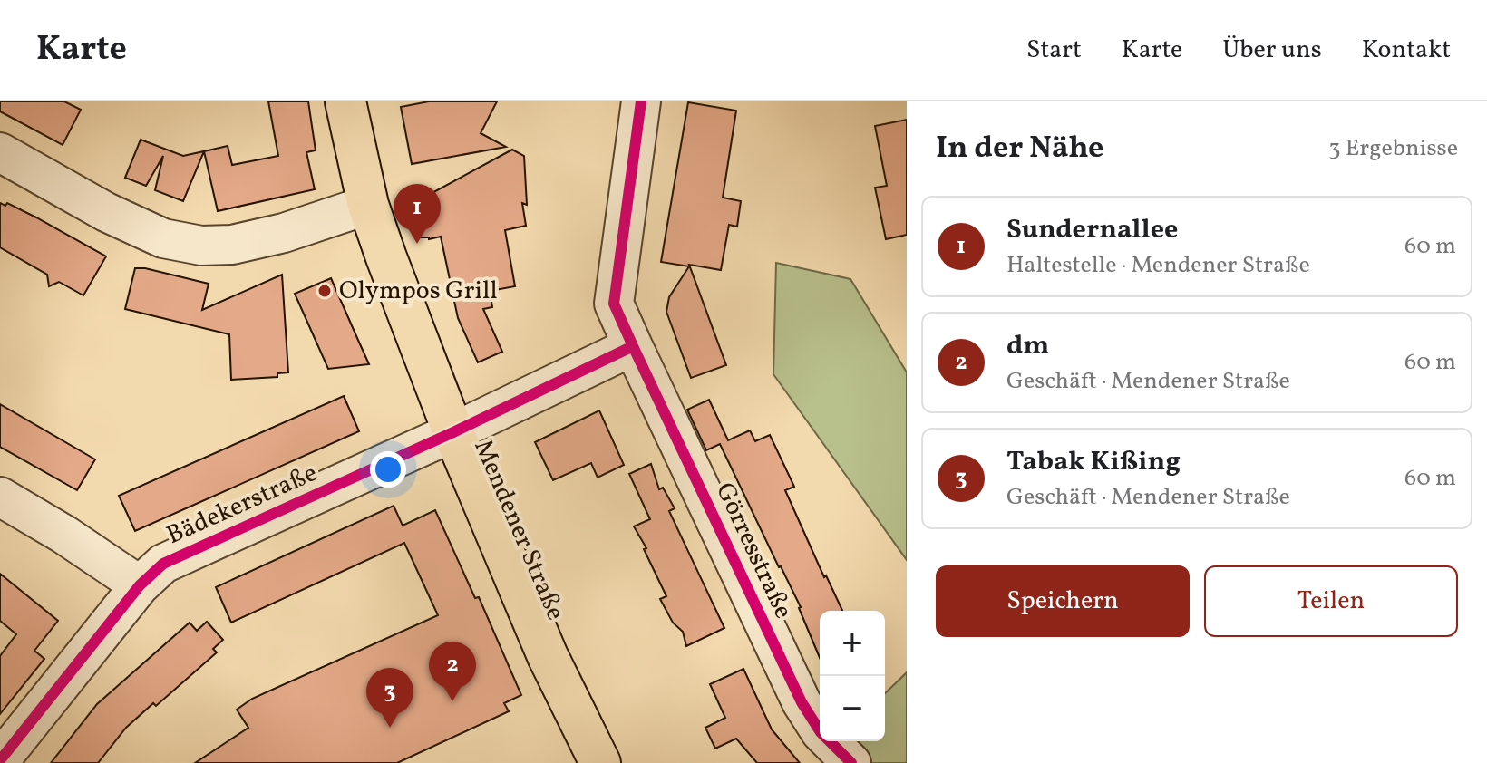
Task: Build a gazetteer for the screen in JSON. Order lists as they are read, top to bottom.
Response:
{
  "streets": {
    "main road": ["Mendener Straße"],
    "street": ["Bädekerstraße", "Görresstraße"]
  },
  "crossings": [
    ["Bädekerstraße", "Mendener Straße"],
    ["Bädekerstraße", "Görresstraße"]
  ],
  "places": ["Olympos Grill"],
  "page": {
    "header": "Karte",
    "nav": [
      "Start",
      "Karte",
      "Über uns",
      "Kontakt"
    ],
    "heading": ["In der Nähe", "3 Ergebnisse"],
    "pins": ["1", "2", "3"],
    "list": [
      {
        "mark": "1",
        "name": "Sundernallee",
        "note": "Haltestelle · Mendener Straße",
        "value": "60 m"
      },
      {
        "mark": "2",
        "name": "dm",
        "note": "Geschäft · Mendener Straße",
        "value": "60 m"
      },
      {
        "mark": "3",
        "name": "Tabak Kißing",
        "note": "Geschäft · Mendener Straße",
        "value": "60 m"
      }
    ],
    "buttons": ["Speichern", "Teilen"],
    "map_buttons": ["+", "−"]
  }
}
